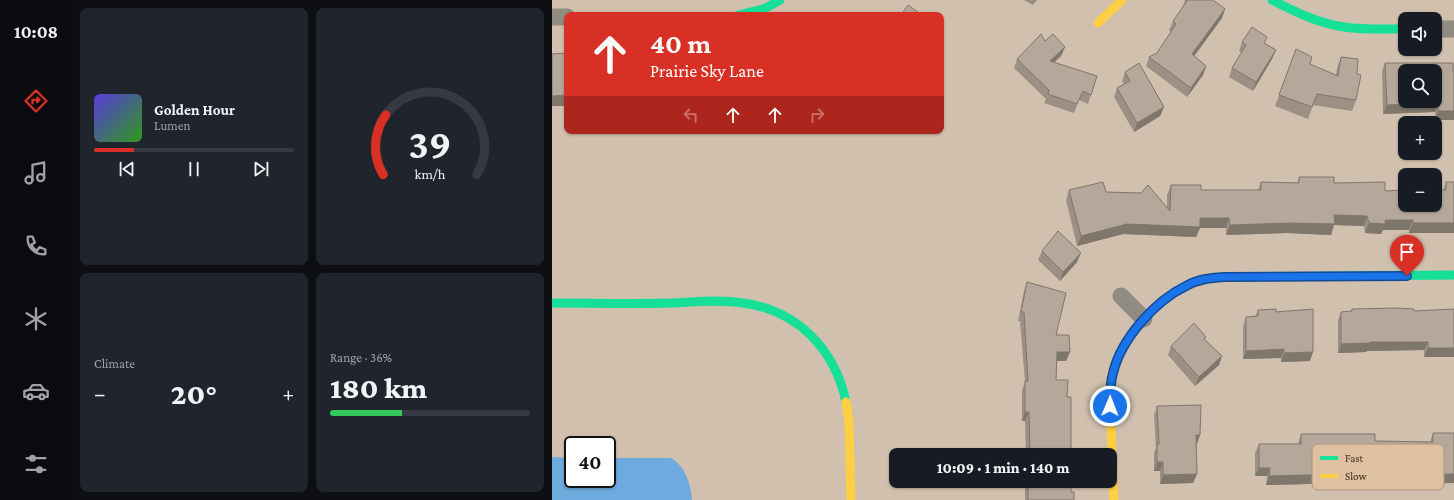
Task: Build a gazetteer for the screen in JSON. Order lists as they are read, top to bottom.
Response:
{
  "legend": ["Fast", "Slow"],
  "page": {
    "tabs": "10:08",
    "map_buttons": ["+", "−"],
    "turn": ["40 m", "Prairie Sky Lane"],
    "song": ["Golden Hour", "Lumen"],
    "tile": [
      "Climate",
      ["Range · 36%", "180 km"]
    ],
    "heat": ["−", "20°", "+"],
    "limit": "40",
    "trip": "10:09 · 1 min · 140 m",
    "gauge": ["39", "km/h"]
  }
}
